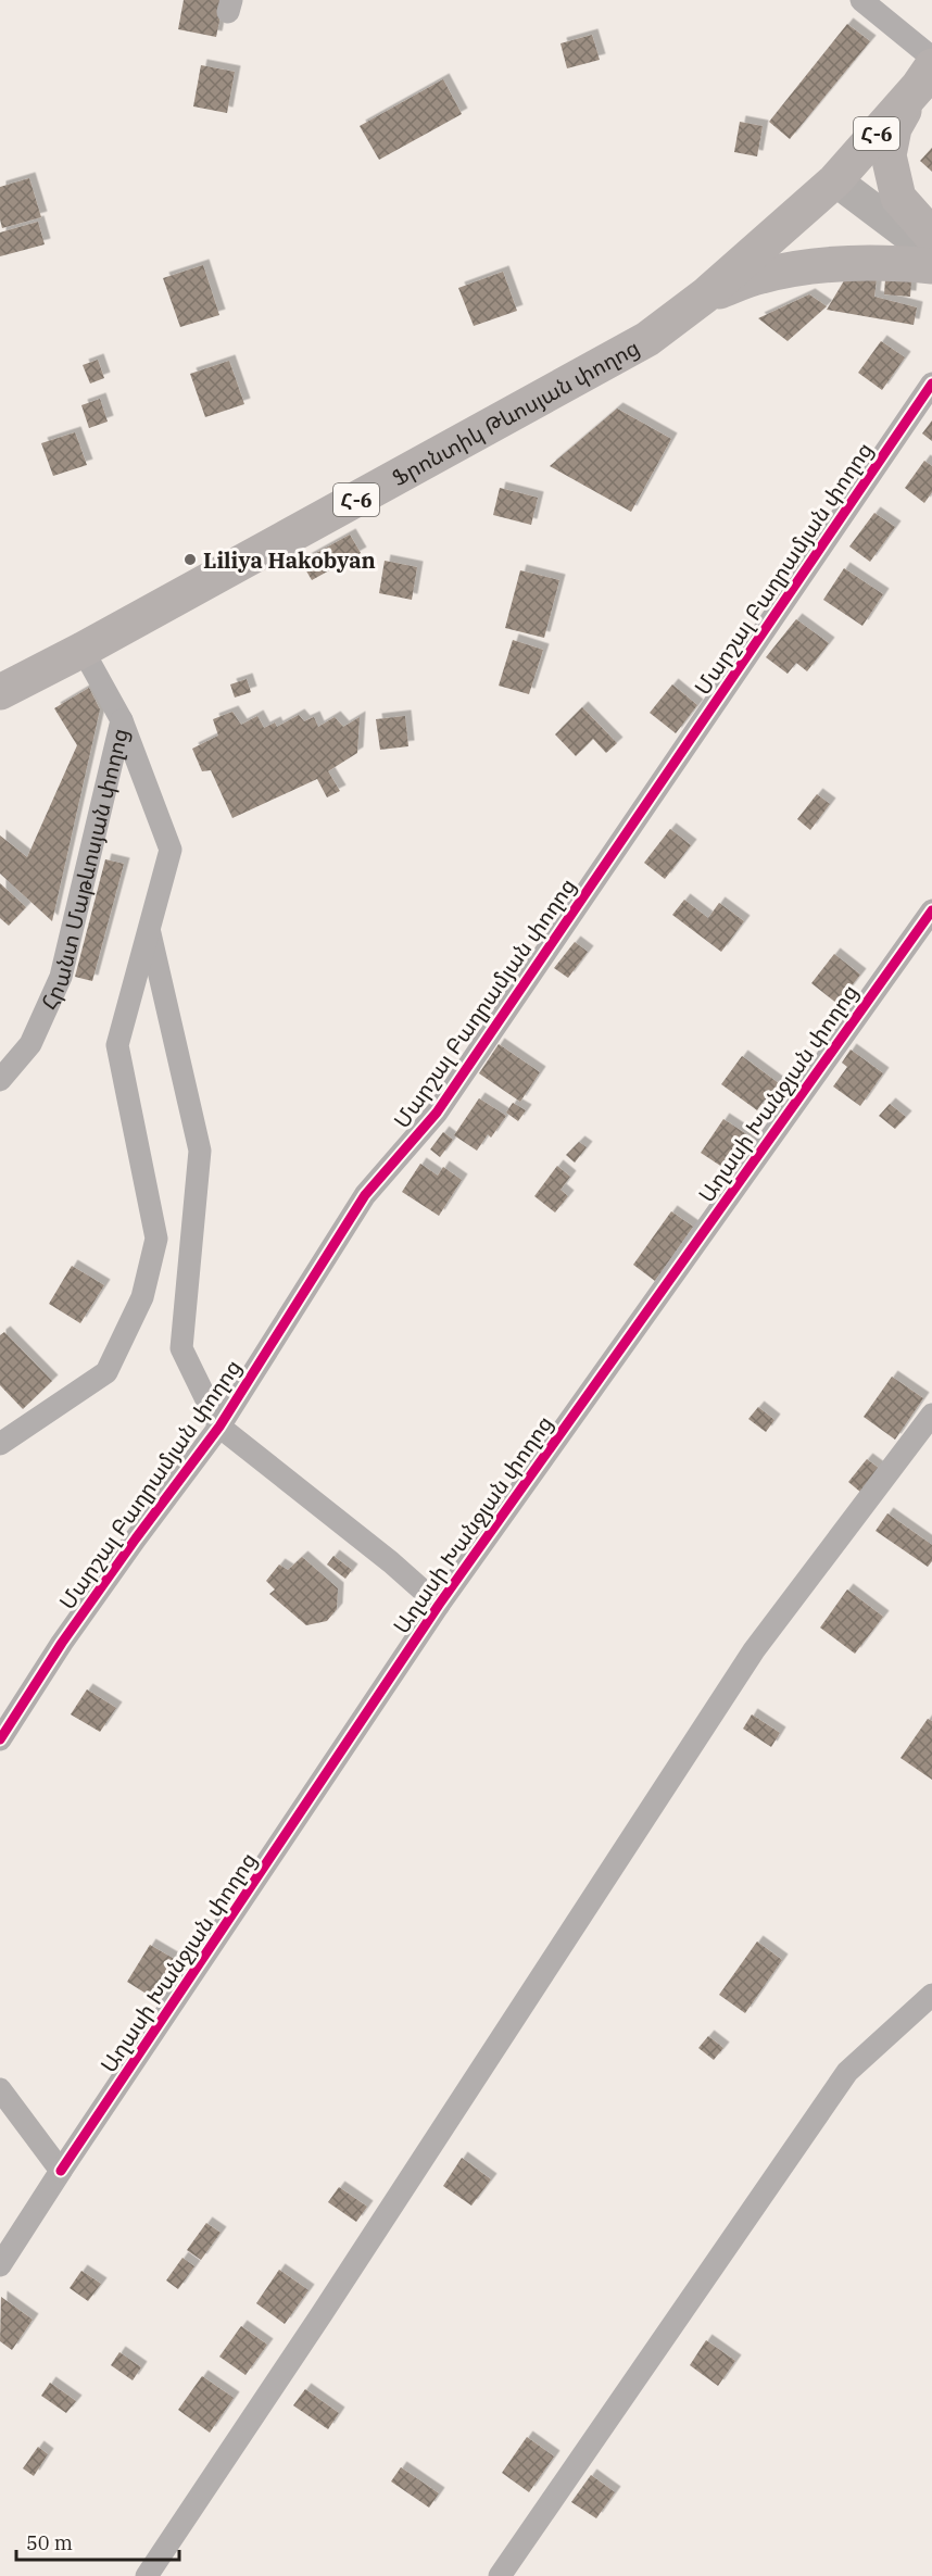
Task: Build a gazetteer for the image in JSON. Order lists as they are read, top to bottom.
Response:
{
  "streets": {
    "main road": ["Հ-6", "Ֆրոնտիկ Թևոսյան փողոց"],
    "street": ["Մարշալ Բաղրամյան փողոց", "Հրանտ Մաթևոսյան փողոց", "Աղասի Խանջյան փողոց"]
  },
  "crossings": [
    ["Ֆրոնտիկ Թևոսյան փողոց", "Հրանտ Մաթևոսյան փողոց"]
  ],
  "places": ["Liliya Hakobyan"],
  "scale_bar": "50 m"
}
